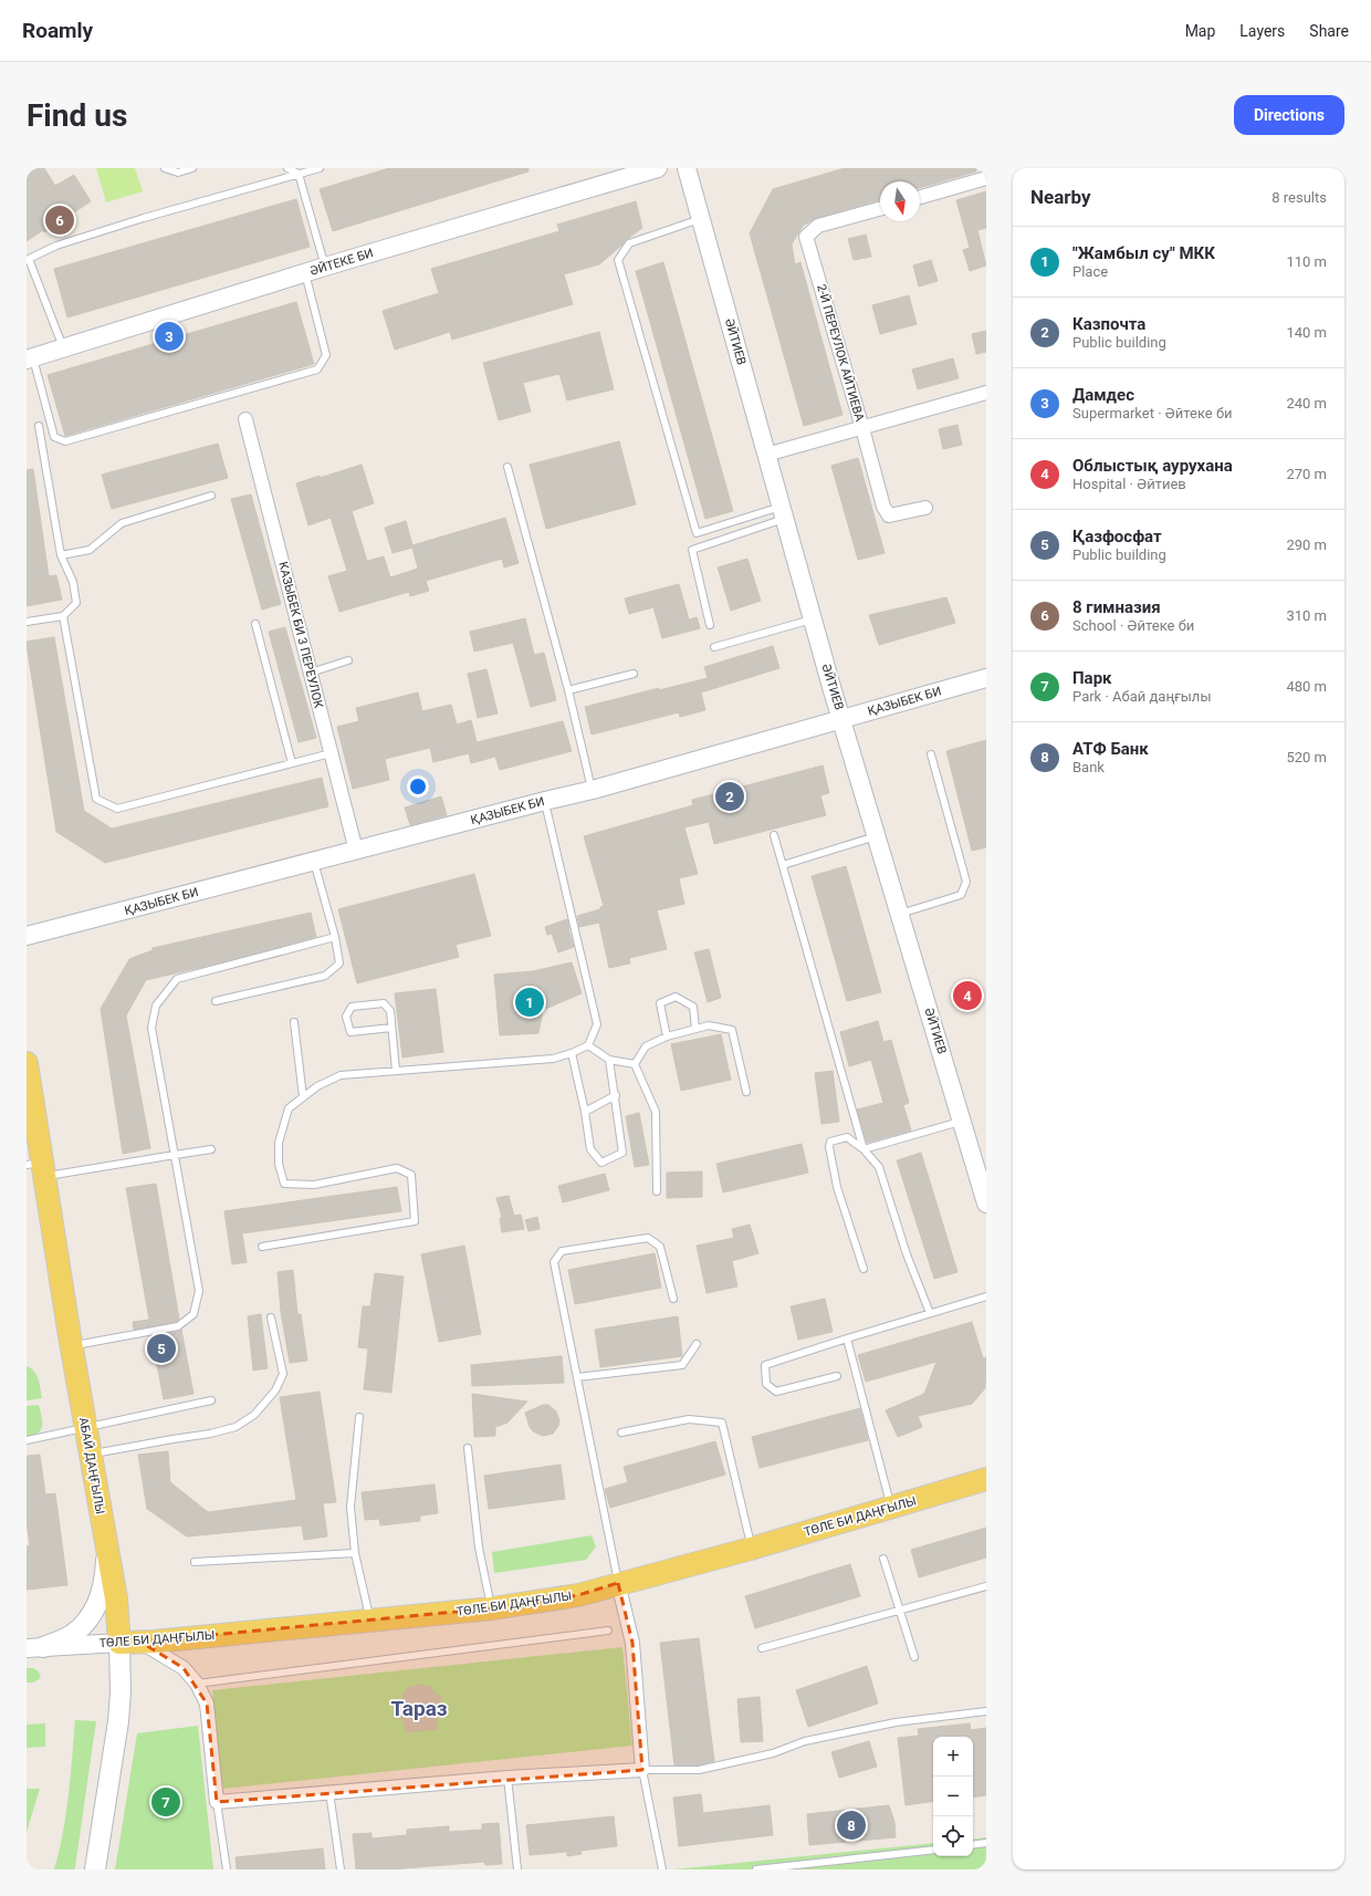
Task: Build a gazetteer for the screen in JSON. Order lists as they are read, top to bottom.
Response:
{
  "streets": {
    "main road": ["АБАЙ ДАҢҒЫЛЫ", "ТӨЛЕ БИ ДАҢҒЫЛЫ"],
    "street": [
      "ӘЙТЕКЕ БИ",
      "ӘЙТИЕВ",
      "2-Й ПЕРЕУЛОК АЙТИЕВА",
      "КАЗЫБЕК БИ 3 ПЕРЕУЛОК",
      "ҚАЗЫБЕК БИ"
    ]
  },
  "crossings": [
    ["ӘЙТИЕВ", "ҚАЗЫБЕК БИ"],
    ["КАЗЫБЕК БИ 3 ПЕРЕУЛОК", "ҚАЗЫБЕК БИ"],
    ["АБАЙ ДАҢҒЫЛЫ", "ТӨЛЕ БИ ДАҢҒЫЛЫ"]
  ],
  "districts": ["Тараз"],
  "north": "bottom",
  "page": {
    "header": "Roamly",
    "nav": ["Map", "Layers", "Share"],
    "buttons": "Directions",
    "title": "Find us",
    "heading": ["Nearby", "8 results"],
    "pins": [
      "6",
      "3",
      "2",
      "4",
      "1",
      "5",
      "7",
      "8"
    ],
    "list": [
      {
        "mark": "1",
        "name": "\"Жамбыл су\" МКК",
        "note": "Place",
        "value": "110 m"
      },
      {
        "mark": "2",
        "name": "Казпочта",
        "note": "Public building",
        "value": "140 m"
      },
      {
        "mark": "3",
        "name": "Дамдес",
        "note": "Supermarket · Әйтеке би",
        "value": "240 m"
      },
      {
        "mark": "4",
        "name": "Облыстық аурухана",
        "note": "Hospital · Әйтиев",
        "value": "270 m"
      },
      {
        "mark": "5",
        "name": "Қазфосфат",
        "note": "Public building",
        "value": "290 m"
      },
      {
        "mark": "6",
        "name": "8 гимназия",
        "note": "School · Әйтеке би",
        "value": "310 m"
      },
      {
        "mark": "7",
        "name": "Парк",
        "note": "Park · Абай даңғылы",
        "value": "480 m"
      },
      {
        "mark": "8",
        "name": "АТФ Банк",
        "note": "Bank",
        "value": "520 m"
      }
    ],
    "map_buttons": ["+", "−"]
  }
}
